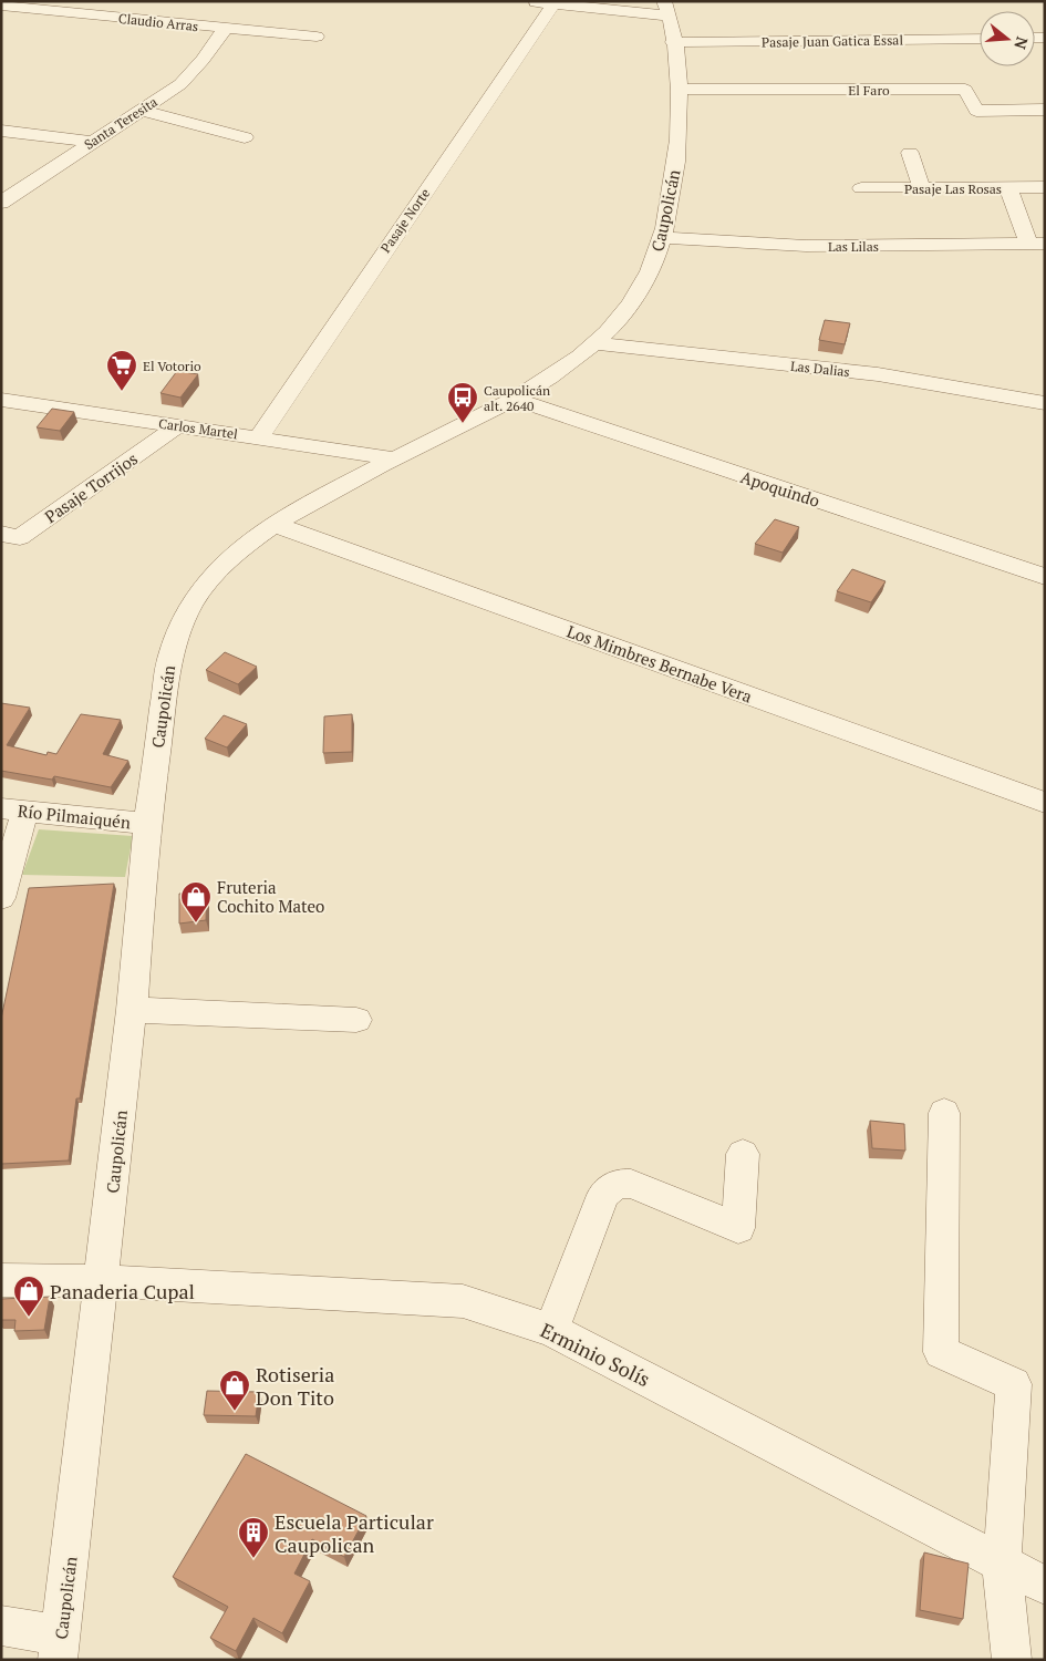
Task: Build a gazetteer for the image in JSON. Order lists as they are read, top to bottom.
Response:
{
  "streets": {
    "street": [
      "Claudio Arras",
      "Pasaje Juan Gatica Essal",
      "El Faro",
      "Santa Teresita",
      "Pasaje Las Rosas",
      "Caupolicán",
      "Pasaje Norte",
      "Las Lilas",
      "Las Dalias",
      "Carlos Martel",
      "Pasaje Torrijos",
      "Apoquindo",
      "Los Mimbres Bernabe Vera",
      "Río Pilmaiquén",
      "Erminio Solís"
    ]
  },
  "crossings": [
    ["Claudio Arras", "Santa Teresita"],
    ["Pasaje Juan Gatica Essal", "Caupolicán"],
    ["El Faro", "Caupolicán"],
    ["Caupolicán", "Las Lilas"],
    ["Caupolicán", "Las Dalias"],
    ["Caupolicán", "Carlos Martel"],
    ["Caupolicán", "Apoquindo"],
    ["Caupolicán", "Los Mimbres Bernabe Vera"],
    ["Caupolicán", "Río Pilmaiquén"],
    ["Caupolicán", "Erminio Solís"],
    ["Pasaje Norte", "Carlos Martel"],
    ["Carlos Martel", "Pasaje Torrijos"]
  ],
  "places": {
    "supermarket": ["El Votorio"],
    "bus stop": ["Caupolicán alt. 2640"],
    "shop": ["Fruteria Cochito Mateo", "Panaderia Cupal", "Rotiseria Don Tito"],
    "building": ["Escuela Particular Caupolican"]
  },
  "north": "right"
}
